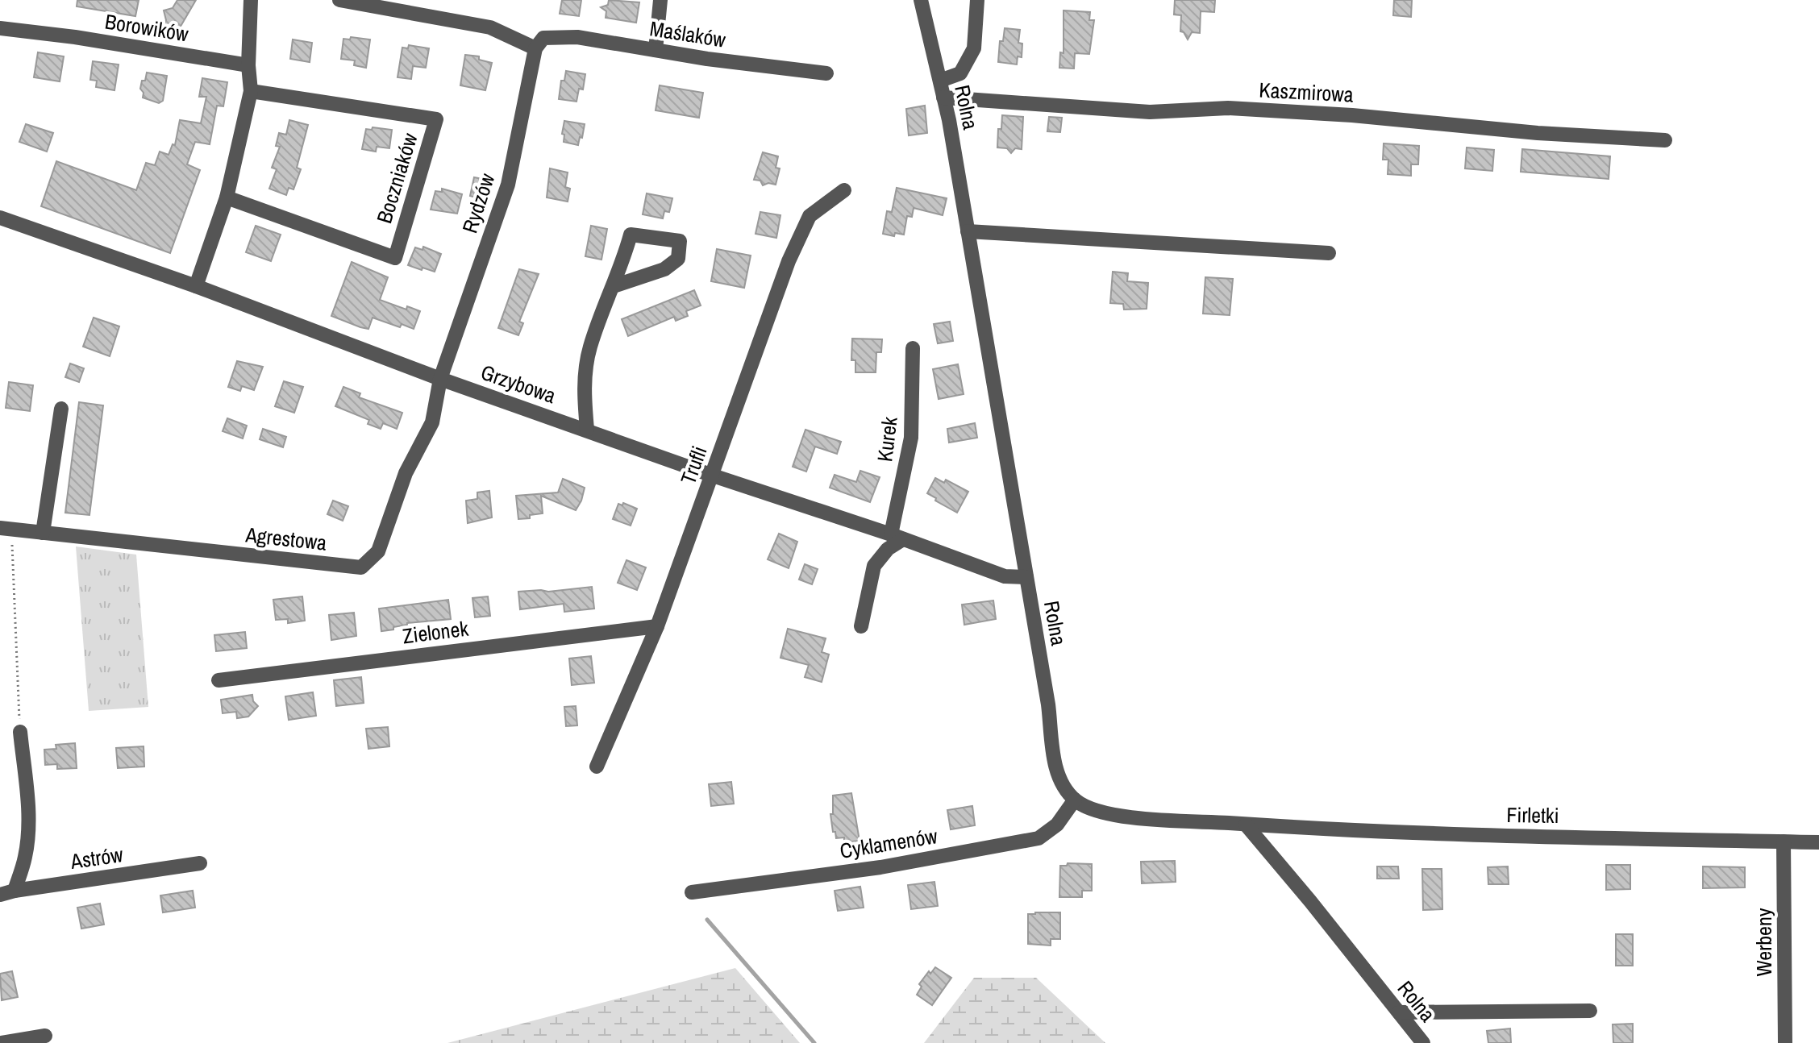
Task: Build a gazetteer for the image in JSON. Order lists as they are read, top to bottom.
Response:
{
  "streets": {
    "street": [
      "Borowików",
      "Maślaków",
      "Kaszmirowa",
      "Rolna",
      "Boczniaków",
      "Rydzów",
      "Grzybowa",
      "Kurek",
      "Trufli",
      "Agrestowa",
      "Zielonek",
      "Firletki",
      "Cyklamenów",
      "Astrów",
      "Werbeny"
    ]
  },
  "crossings": [
    ["Maślaków", "Rydzów"],
    ["Kaszmirowa", "Rolna"],
    ["Rolna", "Grzybowa"],
    ["Rolna", "Firletki"],
    ["Rolna", "Cyklamenów"],
    ["Rydzów", "Grzybowa"],
    ["Rydzów", "Agrestowa"],
    ["Grzybowa", "Kurek"],
    ["Grzybowa", "Trufli"],
    ["Grzybowa", "Agrestowa"],
    ["Trufli", "Zielonek"],
    ["Firletki", "Werbeny"]
  ]
}
